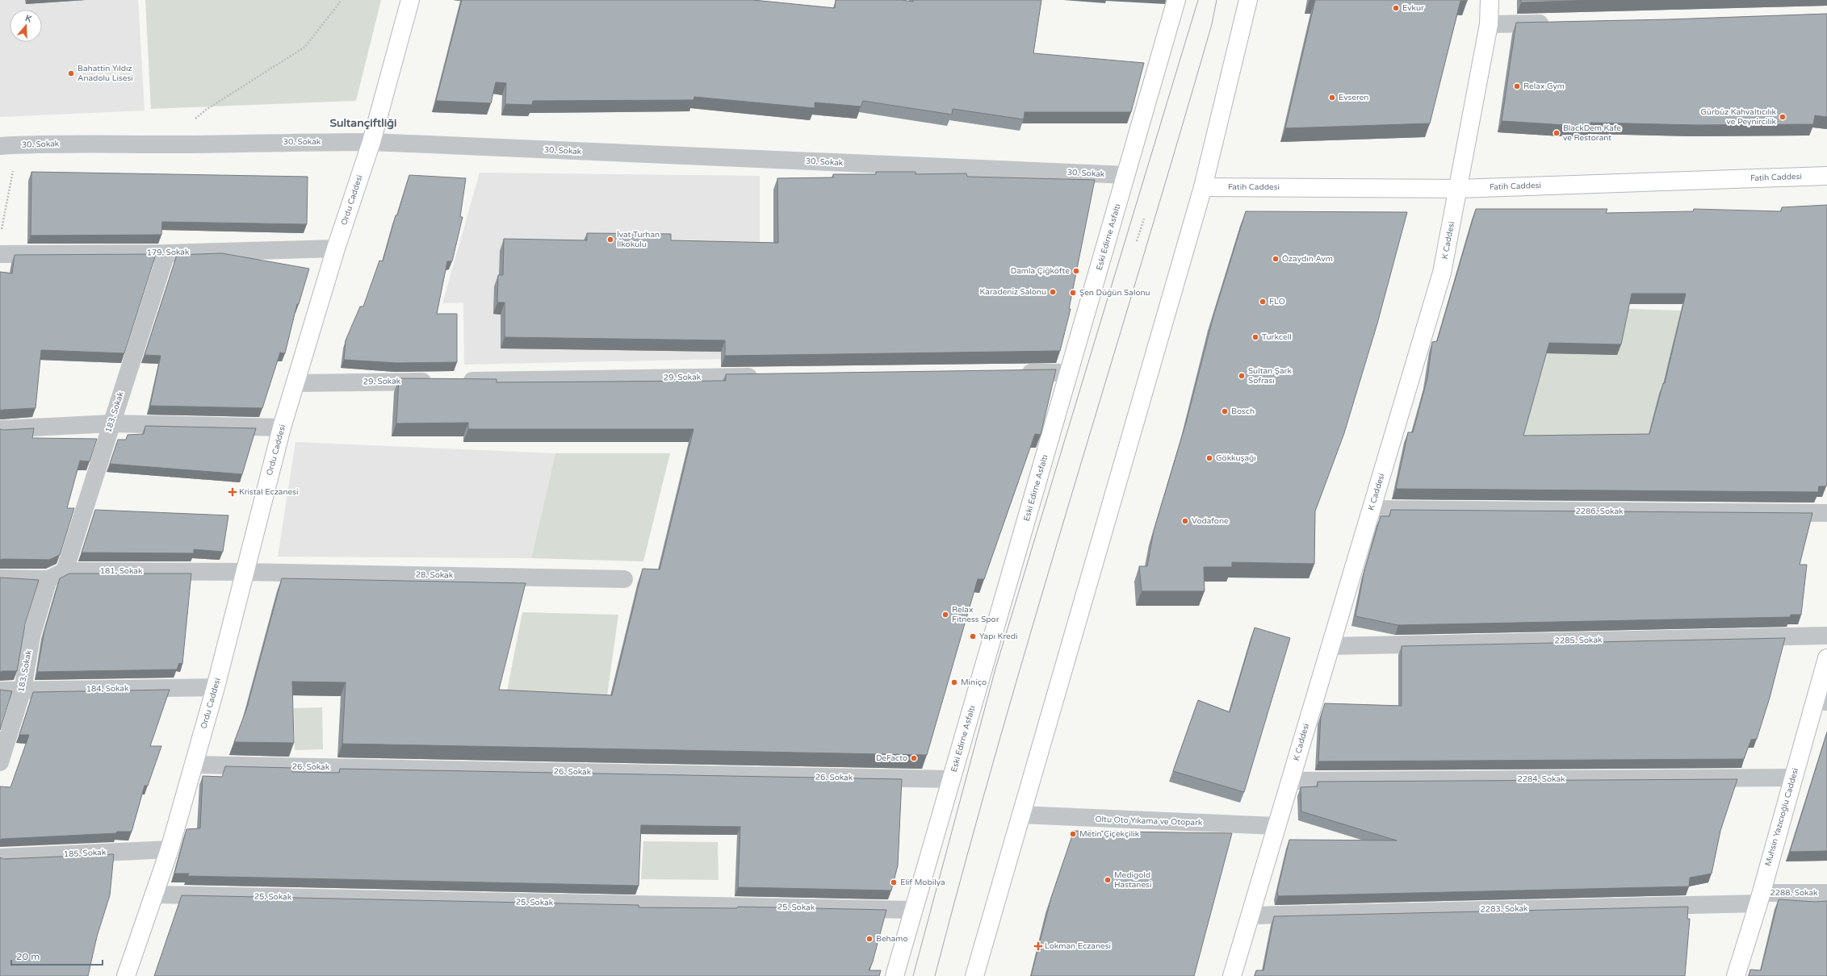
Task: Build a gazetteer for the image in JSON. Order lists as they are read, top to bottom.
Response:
{
  "streets": {
    "main road": [
      "Fatih Caddesi",
      "Ordu Caddesi",
      "Eski Edirne Asfaltı",
      "K Caddesi",
      "Muhsin Yazıcıoğlu Caddesi"
    ],
    "street": [
      "30. Sokak",
      "179. Sokak",
      "29. Sokak",
      "183. Sokak",
      "2286. Sokak",
      "181. Sokak",
      "28. Sokak",
      "2285. Sokak",
      "184. Sokak",
      "26. Sokak",
      "2284. Sokak",
      "Oltu Oto Yıkama ve Otopark",
      "185. Sokak",
      "2288. Sokak",
      "25. Sokak",
      "2283. Sokak"
    ]
  },
  "crossings": [
    ["30. Sokak", "Ordu Caddesi"],
    ["30. Sokak", "Eski Edirne Asfaltı"],
    ["Fatih Caddesi", "K Caddesi"],
    ["Ordu Caddesi", "179. Sokak"],
    ["Ordu Caddesi", "29. Sokak"],
    ["Ordu Caddesi", "181. Sokak"],
    ["Ordu Caddesi", "28. Sokak"],
    ["Ordu Caddesi", "184. Sokak"],
    ["Ordu Caddesi", "26. Sokak"],
    ["Ordu Caddesi", "185. Sokak"],
    ["Ordu Caddesi", "25. Sokak"],
    ["Eski Edirne Asfaltı", "26. Sokak"],
    ["Eski Edirne Asfaltı", "25. Sokak"],
    ["K Caddesi", "2286. Sokak"],
    ["K Caddesi", "2285. Sokak"],
    ["K Caddesi", "2284. Sokak"],
    ["K Caddesi", "Oltu Oto Yıkama ve Otopark"],
    ["K Caddesi", "2283. Sokak"],
    ["179. Sokak", "183. Sokak"],
    ["183. Sokak", "181. Sokak"],
    ["183. Sokak", "184. Sokak"],
    ["181. Sokak", "28. Sokak"],
    ["2284. Sokak", "Muhsin Yazıcıoğlu Caddesi"],
    ["Muhsin Yazıcıoğlu Caddesi", "2288. Sokak"],
    ["Muhsin Yazıcıoğlu Caddesi", "2283. Sokak"],
    ["2288. Sokak", "2283. Sokak"]
  ],
  "districts": ["Sultançiftliği"],
  "places": {
    "other": [
      "Evkur",
      "Bahattin Yıldız Anadolu Lisesi",
      "Relax Gym",
      "Evseren",
      "Gürbüz Kahvaltıcılık ve Peynircilik",
      "BlackDem Kafe ve Restorant",
      "İvat Turhan İlkokulu",
      "Özaydın Avm",
      "Damla Çiğköfte",
      "Karadeniz Salonu",
      "Şen Düğün Salonu",
      "FLO",
      "Turkcell",
      "Sultan Şark Sofrası",
      "Bosch",
      "Gökkuşağı",
      "Vodafone",
      "Relax Fitness Spor",
      "Yapı Kredi",
      "Miniço",
      "DeFacto",
      "Metin Çiçekçilik",
      "Medigold Hastanesi",
      "Elif Mobilya",
      "Behamo"
    ],
    "health": ["Kristal Eczanesi", "Lokman Eczanesi"]
  },
  "scale_bar": "20 m",
  "north": "top"
}
